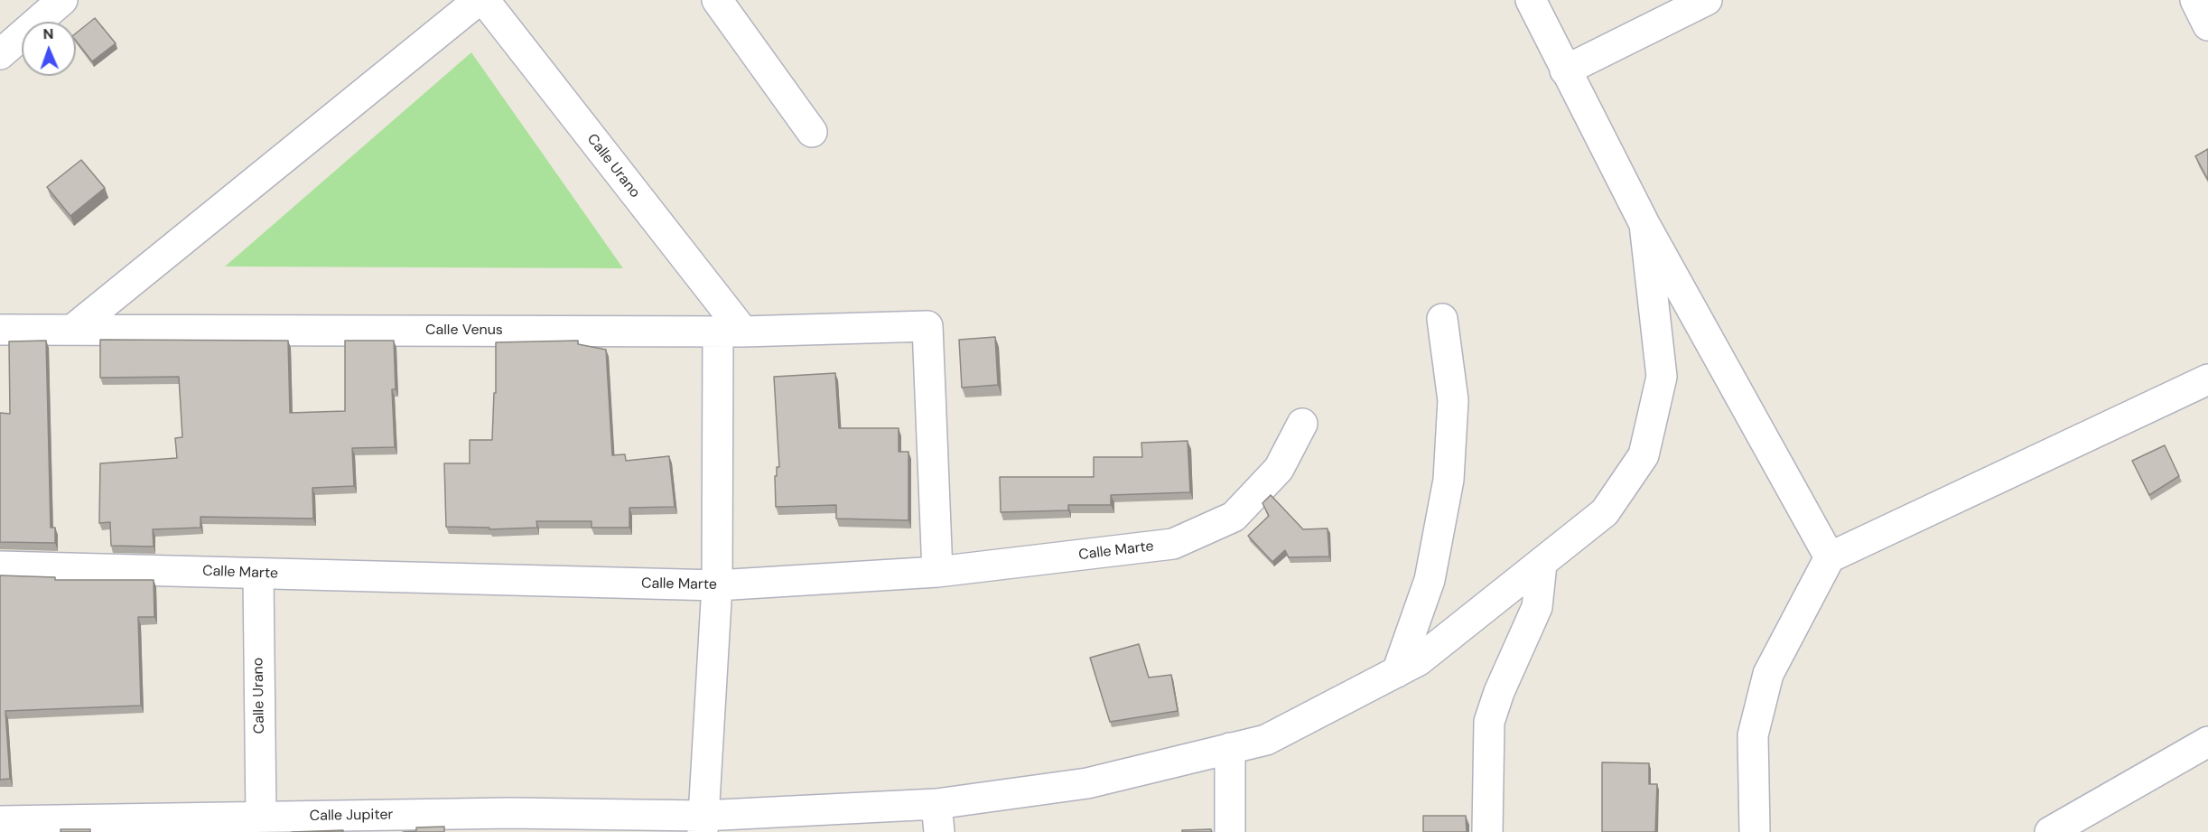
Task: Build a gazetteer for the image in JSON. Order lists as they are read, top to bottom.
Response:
{
  "streets": {
    "street": [
      "Calle Urano",
      "Calle Venus",
      "Calle Marte",
      "Calle Jupiter"
    ]
  },
  "crossings": [
    ["Calle Urano", "Calle Venus"],
    ["Calle Urano", "Calle Marte"],
    ["Calle Urano", "Calle Jupiter"],
    ["Calle Venus", "Calle Marte"]
  ],
  "north": "top"
}
